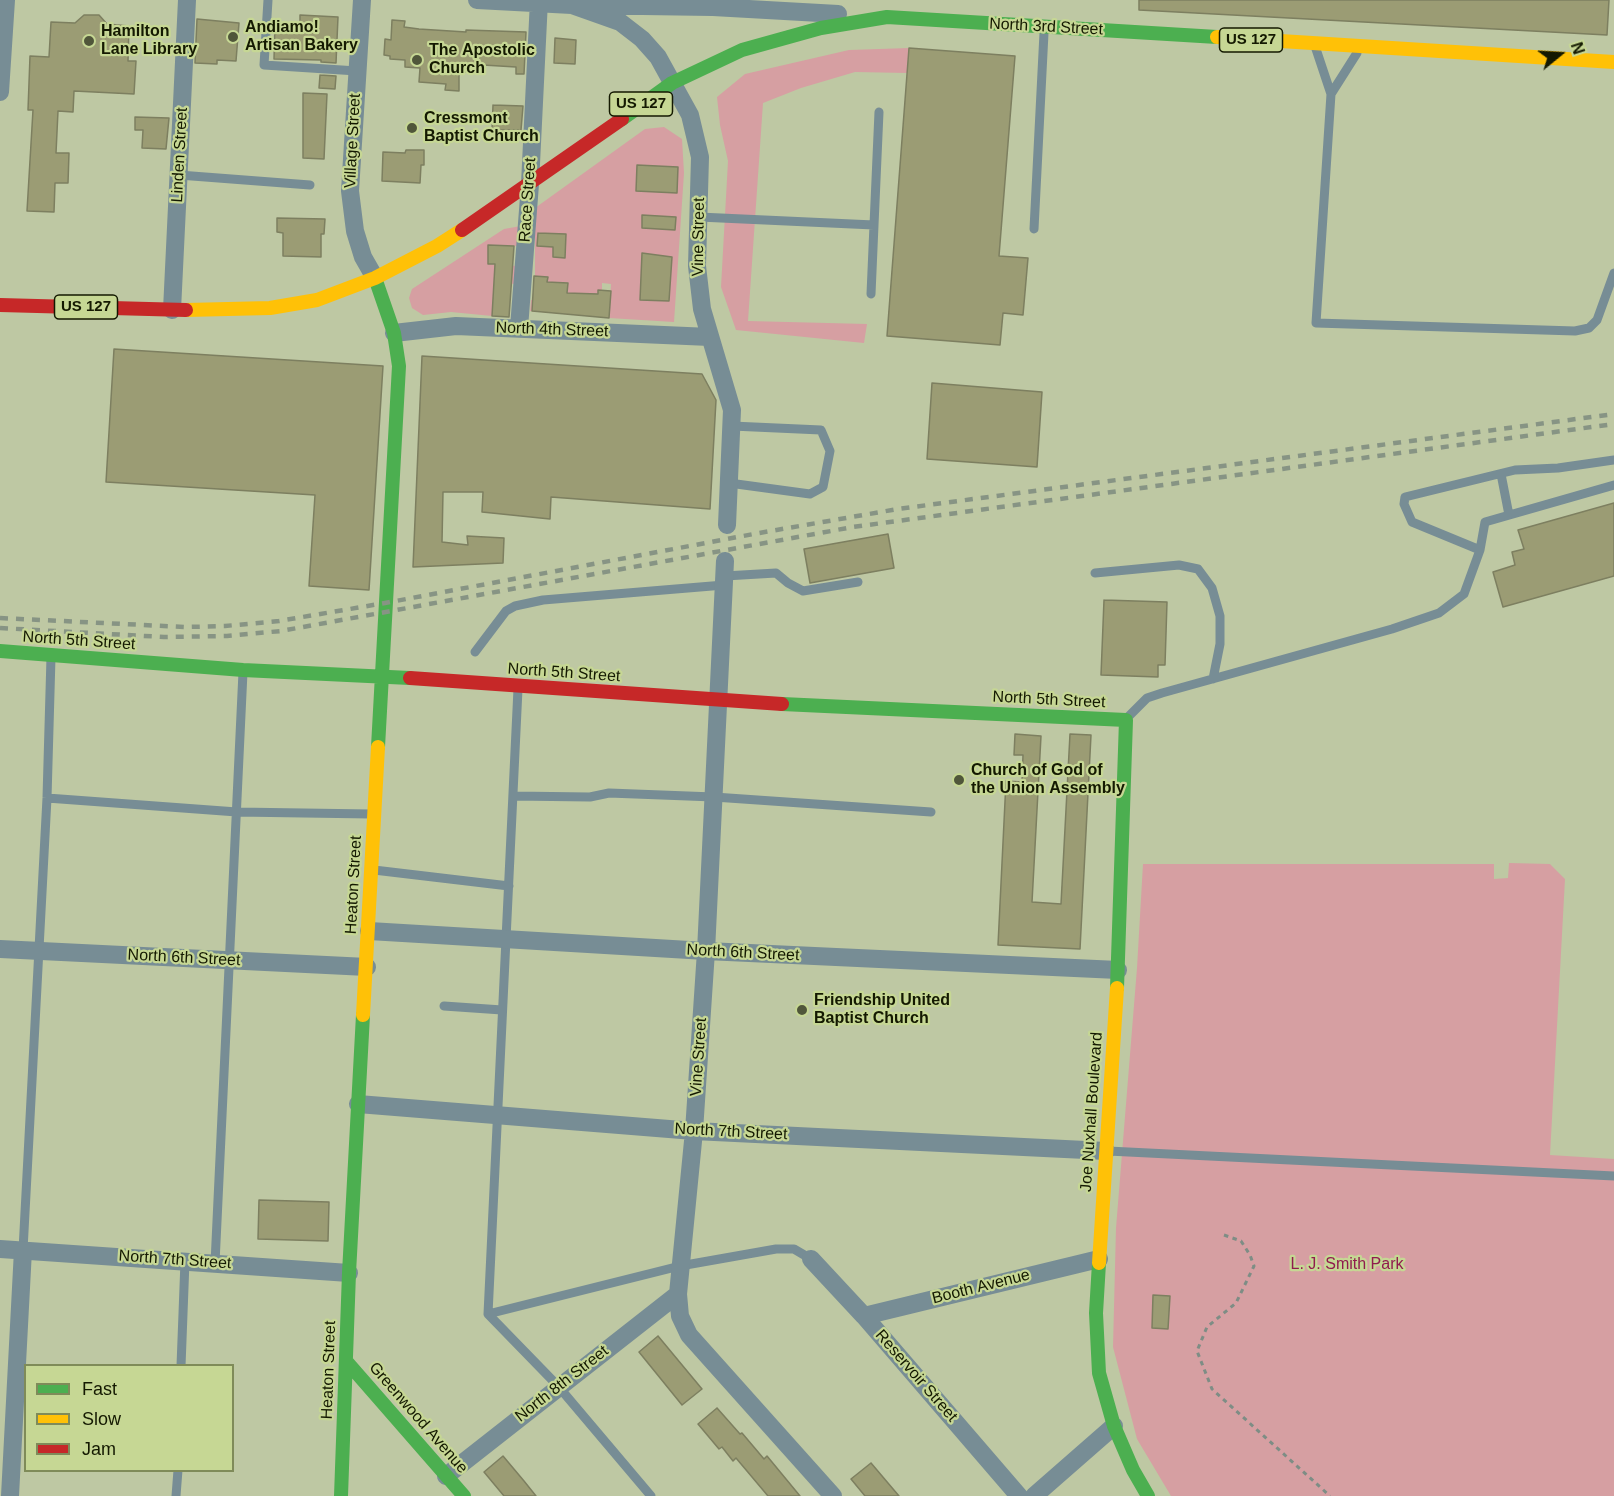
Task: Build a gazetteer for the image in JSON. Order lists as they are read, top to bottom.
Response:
{
  "streets": {
    "main road": [
      "North 3rd Street",
      "US 127",
      "North 5th Street",
      "Heaton Street",
      "Joe Nuxhall Boulevard",
      "Greenwood Avenue"
    ],
    "street": [
      "Village Street",
      "Linden Street",
      "Race Street",
      "Vine Street",
      "North 4th Street",
      "North 6th Street",
      "North 7th Street",
      "Booth Avenue",
      "Reservoir Street",
      "North 8th Street"
    ]
  },
  "crossings": [
    ["North 3rd Street", "US 127"],
    ["North 3rd Street", "Race Street"],
    ["North 3rd Street", "Vine Street"],
    ["US 127", "Village Street"],
    ["US 127", "Linden Street"],
    ["US 127", "Race Street"],
    ["US 127", "Vine Street"],
    ["US 127", "Heaton Street"],
    ["Village Street", "Heaton Street"],
    ["Race Street", "North 4th Street"],
    ["Vine Street", "North 4th Street"],
    ["Vine Street", "North 5th Street"],
    ["Vine Street", "North 6th Street"],
    ["Vine Street", "North 7th Street"],
    ["Vine Street", "North 8th Street"],
    ["North 4th Street", "Heaton Street"],
    ["North 5th Street", "Heaton Street"],
    ["North 5th Street", "Joe Nuxhall Boulevard"],
    ["Heaton Street", "North 6th Street"],
    ["Heaton Street", "North 7th Street"],
    ["Heaton Street", "Greenwood Avenue"],
    ["North 6th Street", "Joe Nuxhall Boulevard"],
    ["Joe Nuxhall Boulevard", "North 7th Street"],
    ["Joe Nuxhall Boulevard", "Booth Avenue"],
    ["Booth Avenue", "Reservoir Street"],
    ["North 8th Street", "Greenwood Avenue"]
  ],
  "parks": ["L. J. Smith Park"],
  "places": [
    "Andiamo! Artisan Bakery",
    "Hamilton Lane Library",
    "The Apostolic Church",
    "Cressmont Baptist Church",
    "Church of God of the Union Assembly",
    "Friendship United Baptist Church"
  ],
  "legend": ["Fast", "Slow", "Jam"],
  "north": "right"
}
